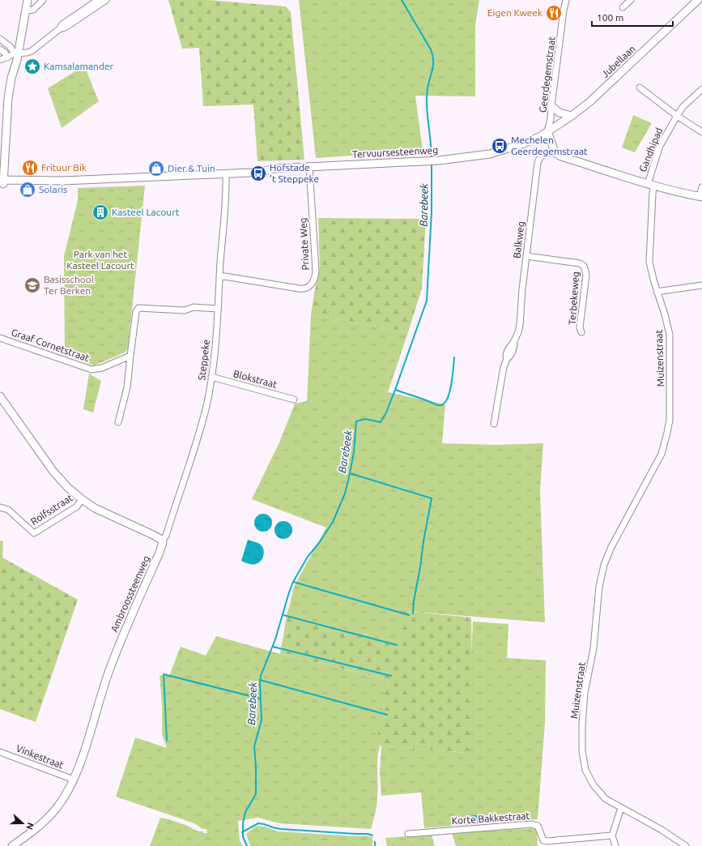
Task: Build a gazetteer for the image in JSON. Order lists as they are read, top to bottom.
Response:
{
  "streets": {
    "street": [
      "Jubellaan",
      "Geerdegemstraat",
      "Gandhipad",
      "Tervuursesteenweg",
      "Balkweg",
      "Private Weg",
      "Terbekeweg",
      "Graaf Cornetstraat",
      "Muizenstraat",
      "Steppeke",
      "Blokstraat",
      "Rolfsstraat",
      "Ambroossteenweg",
      "Vinkestraat",
      "Korte Bakkestraat"
    ]
  },
  "crossings": [
    ["Jubellaan", "Geerdegemstraat"],
    ["Jubellaan", "Tervuursesteenweg"],
    ["Geerdegemstraat", "Tervuursesteenweg"],
    ["Gandhipad", "Muizenstraat"],
    ["Tervuursesteenweg", "Private Weg"],
    ["Tervuursesteenweg", "Steppeke"],
    ["Balkweg", "Terbekeweg"],
    ["Private Weg", "Steppeke"],
    ["Steppeke", "Blokstraat"],
    ["Steppeke", "Ambroossteenweg"],
    ["Ambroossteenweg", "Vinkestraat"]
  ],
  "water": ["Barebeek"],
  "parks": ["Park van het Kasteel Lacourt"],
  "places": {
    "restaurant": ["Eigen Kweek", "Frituur Bik"],
    "place": ["Kamsalamander"],
    "bus stop": ["Mechelen Geerdegemstraat", "Hofstade 't Steppeke"],
    "shop": ["Dier & Tuin", "Solaris"],
    "building": ["Kasteel Lacourt"],
    "school or university": ["Basisschool Ter Berken"]
  },
  "scale_bar": "100 m",
  "north": "right"
}
